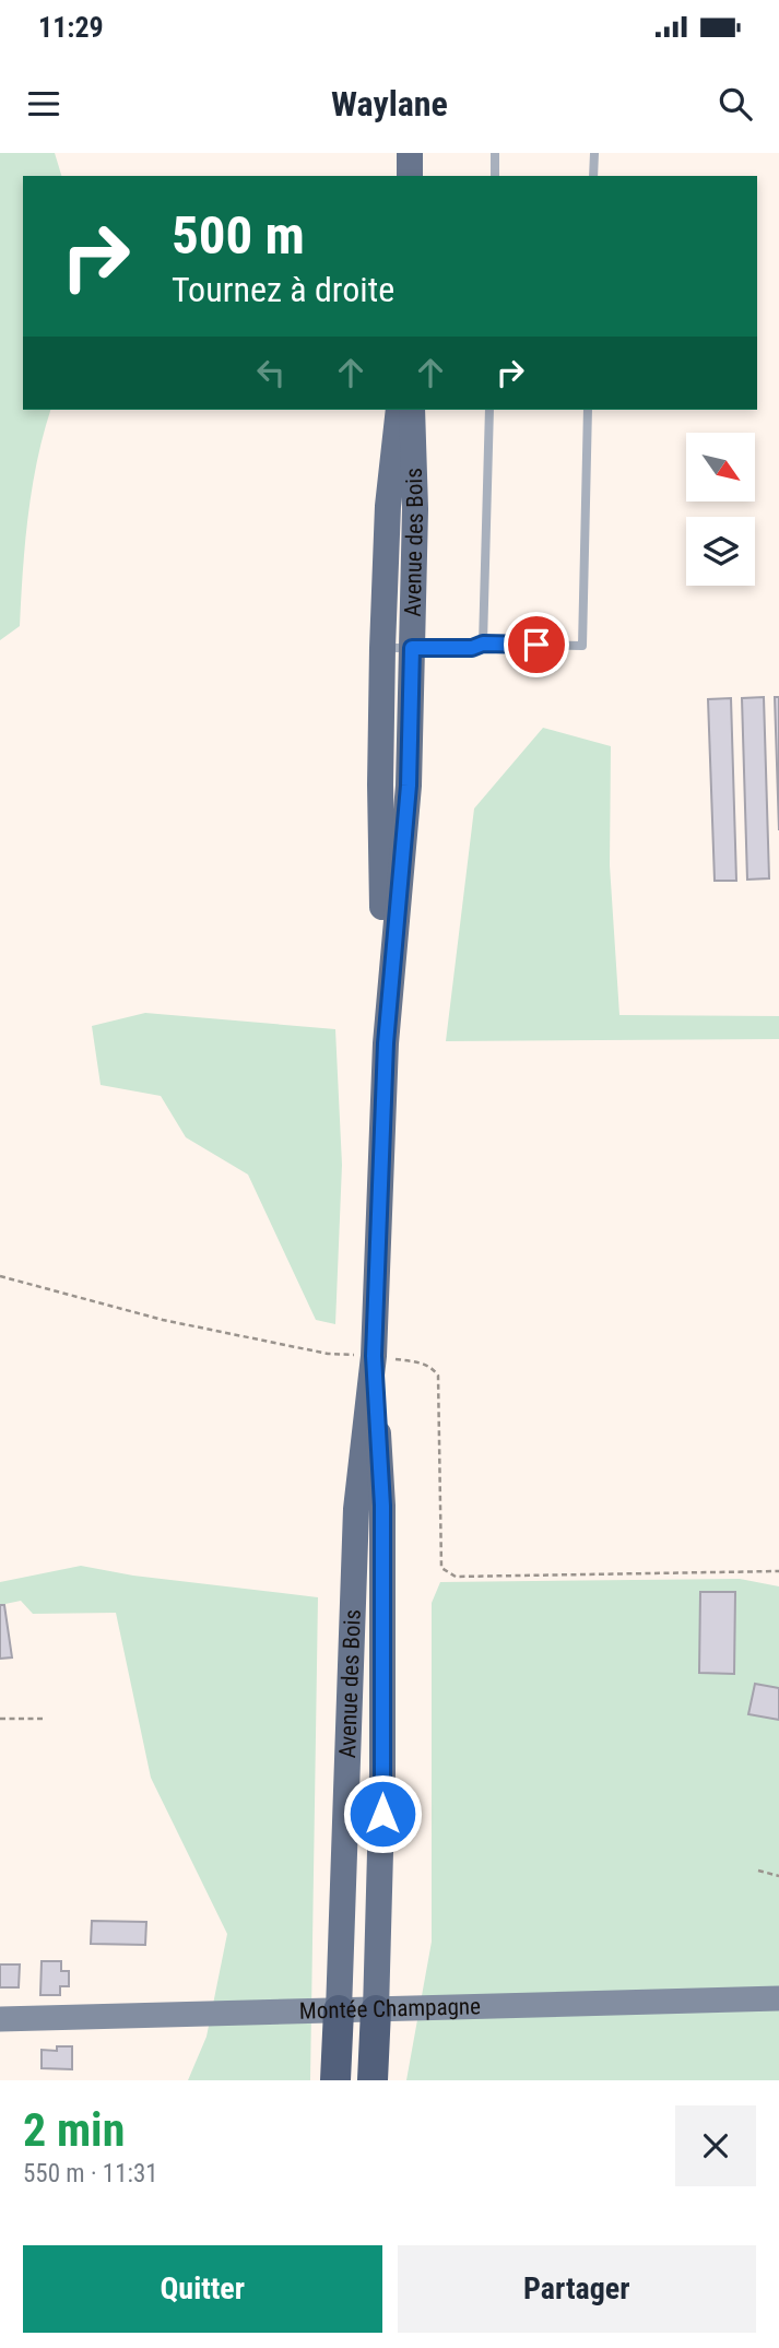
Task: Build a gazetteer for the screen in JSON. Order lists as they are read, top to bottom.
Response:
{
  "streets": {
    "main road": ["Avenue des Bois"],
    "street": ["Montée Champagne"]
  },
  "crossings": [
    ["Avenue des Bois", "Montée Champagne"]
  ],
  "north": "bottom right",
  "page": {
    "status": "11:29",
    "header": "Waylane",
    "turn": ["500 m", "Tournez à droite"],
    "heading": ["2 min", "550 m · 11:31"],
    "buttons": ["Quitter", "Partager"]
  }
}
